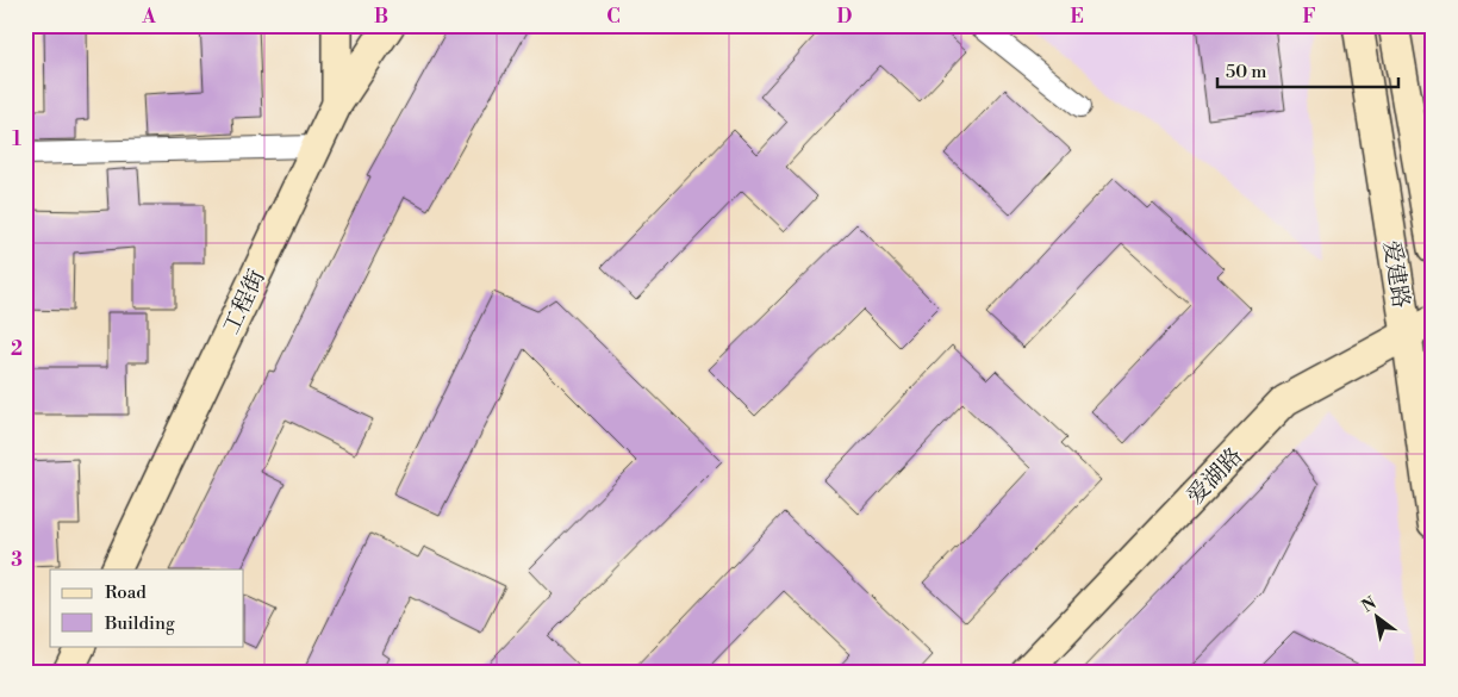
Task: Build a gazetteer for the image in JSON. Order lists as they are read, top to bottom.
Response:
{
  "streets": {
    "street": ["爱建路", "工程街", "爱湖路"]
  },
  "crossings": [
    ["爱建路", "爱湖路"]
  ],
  "legend": ["Road", "Building"],
  "scale_bar": "50 m",
  "north": "top left",
  "grid": {
    "columns": [
      "A",
      "B",
      "C",
      "D",
      "E",
      "F"
    ],
    "rows": ["1", "2", "3"]
  }
}
